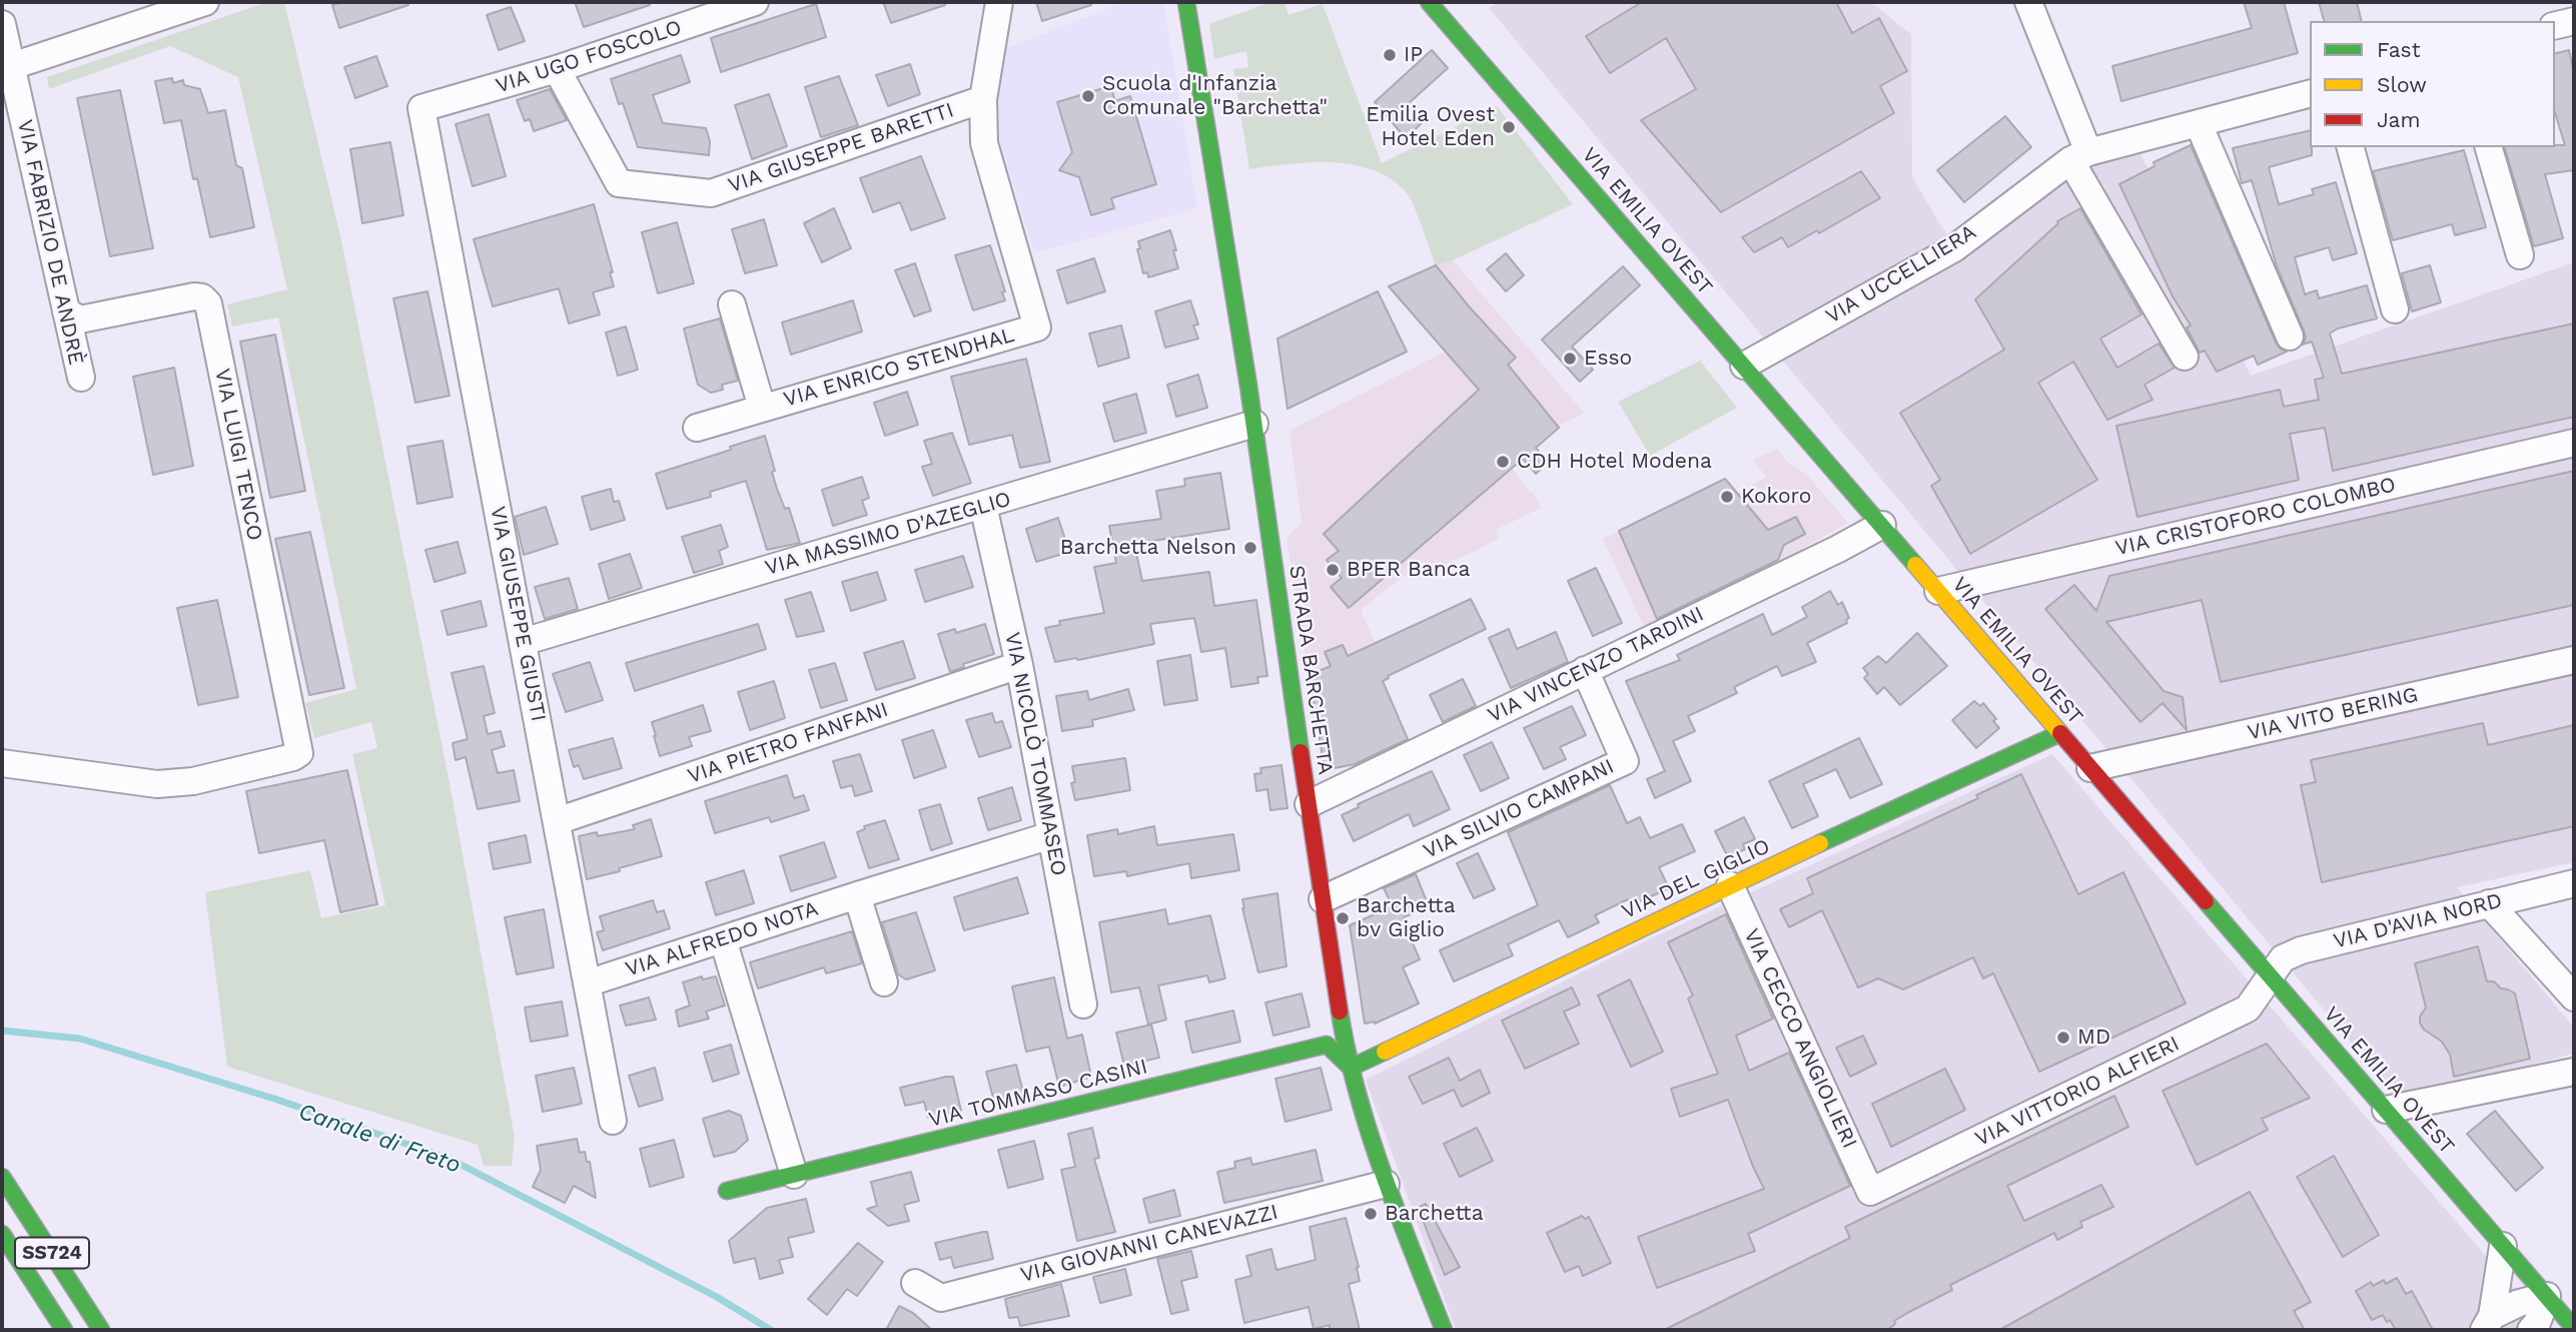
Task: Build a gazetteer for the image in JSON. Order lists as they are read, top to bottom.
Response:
{
  "streets": {
    "main road": [
      "VIA EMILIA OVEST",
      "STRADA BARCHETTA",
      "VIA DEL GIGLIO",
      "VIA TOMMASO CASINI",
      "SS724"
    ],
    "street": [
      "VIA UGO FOSCOLO",
      "VIA GIUSEPPE BARETTI",
      "VIA FABRIZIO DE ANDRÈ",
      "VIA UCCELLIERA",
      "VIA ENRICO STENDHAL",
      "VIA LUIGI TENCO",
      "VIA CRISTOFORO COLOMBO",
      "VIA MASSIMO D'AZEGLIO",
      "VIA GIUSEPPE GIUSTI",
      "VIA VINCENZO TARDINI",
      "VIA VITO BERING",
      "VIA PIETRO FANFANI",
      "VIA NICOLÒ TOMMASEO",
      "VIA SILVIO CAMPANI",
      "VIA D'AVIA NORD",
      "VIA ALFREDO NOTA",
      "VIA CECCO ANGIOLIERI",
      "VIA VITTORIO ALFIERI",
      "VIA GIOVANNI CANEVAZZI"
    ]
  },
  "crossings": [
    ["VIA UGO FOSCOLO", "VIA GIUSEPPE BARETTI"],
    ["VIA UGO FOSCOLO", "VIA GIUSEPPE GIUSTI"],
    ["VIA GIUSEPPE BARETTI", "VIA ENRICO STENDHAL"],
    ["VIA EMILIA OVEST", "VIA UCCELLIERA"],
    ["VIA EMILIA OVEST", "VIA CRISTOFORO COLOMBO"],
    ["VIA EMILIA OVEST", "VIA VINCENZO TARDINI"],
    ["VIA EMILIA OVEST", "VIA VITO BERING"],
    ["VIA EMILIA OVEST", "VIA DEL GIGLIO"],
    ["VIA EMILIA OVEST", "VIA D'AVIA NORD"],
    ["VIA EMILIA OVEST", "VIA VITTORIO ALFIERI"],
    ["VIA FABRIZIO DE ANDRÈ", "VIA LUIGI TENCO"],
    ["VIA MASSIMO D'AZEGLIO", "VIA GIUSEPPE GIUSTI"],
    ["VIA MASSIMO D'AZEGLIO", "STRADA BARCHETTA"],
    ["VIA MASSIMO D'AZEGLIO", "VIA NICOLÒ TOMMASEO"],
    ["VIA GIUSEPPE GIUSTI", "VIA PIETRO FANFANI"],
    ["VIA GIUSEPPE GIUSTI", "VIA ALFREDO NOTA"],
    ["VIA VINCENZO TARDINI", "STRADA BARCHETTA"],
    ["VIA VINCENZO TARDINI", "VIA SILVIO CAMPANI"],
    ["STRADA BARCHETTA", "VIA SILVIO CAMPANI"],
    ["STRADA BARCHETTA", "VIA DEL GIGLIO"],
    ["STRADA BARCHETTA", "VIA TOMMASO CASINI"],
    ["STRADA BARCHETTA", "VIA GIOVANNI CANEVAZZI"],
    ["VIA PIETRO FANFANI", "VIA NICOLÒ TOMMASEO"],
    ["VIA NICOLÒ TOMMASEO", "VIA ALFREDO NOTA"],
    ["VIA DEL GIGLIO", "VIA CECCO ANGIOLIERI"],
    ["VIA DEL GIGLIO", "VIA TOMMASO CASINI"],
    ["VIA D'AVIA NORD", "VIA VITTORIO ALFIERI"],
    ["VIA CECCO ANGIOLIERI", "VIA VITTORIO ALFIERI"]
  ],
  "water": ["Canale di Freto"],
  "places": [
    "IP",
    "Scuola d'Infanzia Comunale \"Barchetta\"",
    "Emilia Ovest Hotel Eden",
    "Esso",
    "CDH Hotel Modena",
    "Kokoro",
    "Barchetta Nelson",
    "BPER Banca",
    "Barchetta bv Giglio",
    "MD",
    "Barchetta"
  ],
  "legend": ["Fast", "Slow", "Jam"]
}
